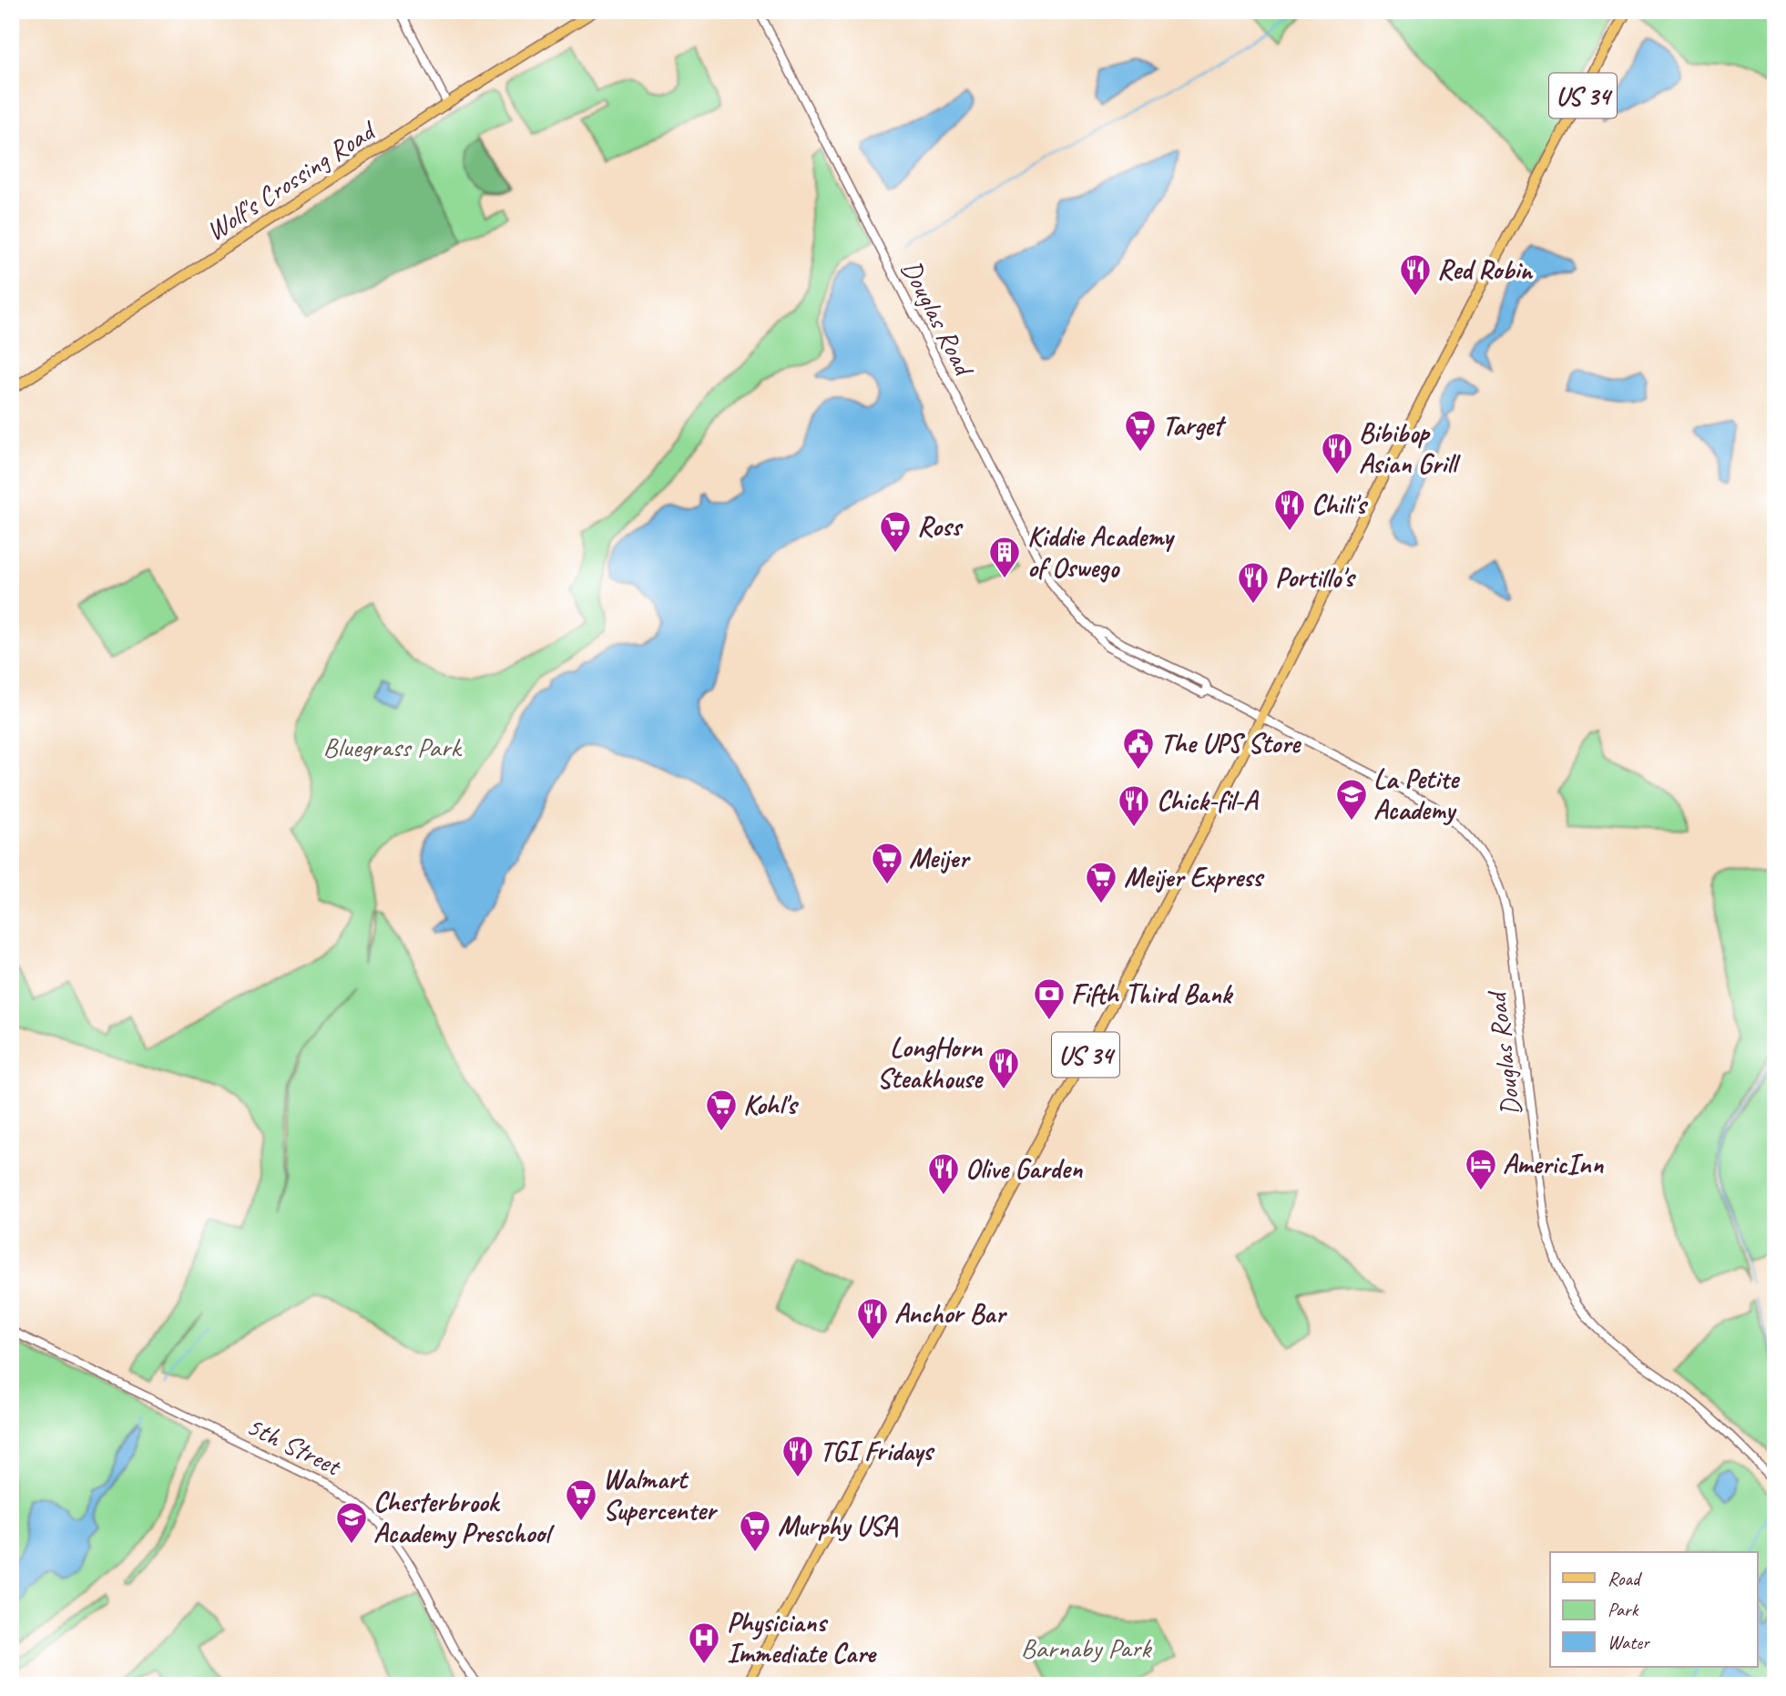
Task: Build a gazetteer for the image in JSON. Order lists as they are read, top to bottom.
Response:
{
  "streets": {
    "main road": ["US 34", "Wolf's Crossing Road"],
    "street": ["Douglas Road", "5th Street"]
  },
  "crossings": [
    ["US 34", "Douglas Road"]
  ],
  "parks": ["Bluegrass Park", "Barnaby Park"],
  "places": {
    "restaurant": [
      "Red Robin",
      "Bibibop Asian Grill",
      "Chili's",
      "Portillo's",
      "Chick-fil-A",
      "LongHorn Steakhouse",
      "Olive Garden",
      "Anchor Bar",
      "TGI Fridays"
    ],
    "supermarket": [
      "Target",
      "Ross",
      "Meijer",
      "Meijer Express",
      "Kohl's",
      "Walmart Supercenter",
      "Murphy USA"
    ],
    "building": ["Kiddie Academy of Oswego"],
    "public building": ["The UPS Store"],
    "school or university": ["La Petite Academy", "Chesterbrook Academy Preschool"],
    "bank": ["Fifth Third Bank"],
    "hotel": ["AmericInn"],
    "hospital": ["Physicians Immediate Care"]
  },
  "legend": ["Road", "Park", "Water"]
}
